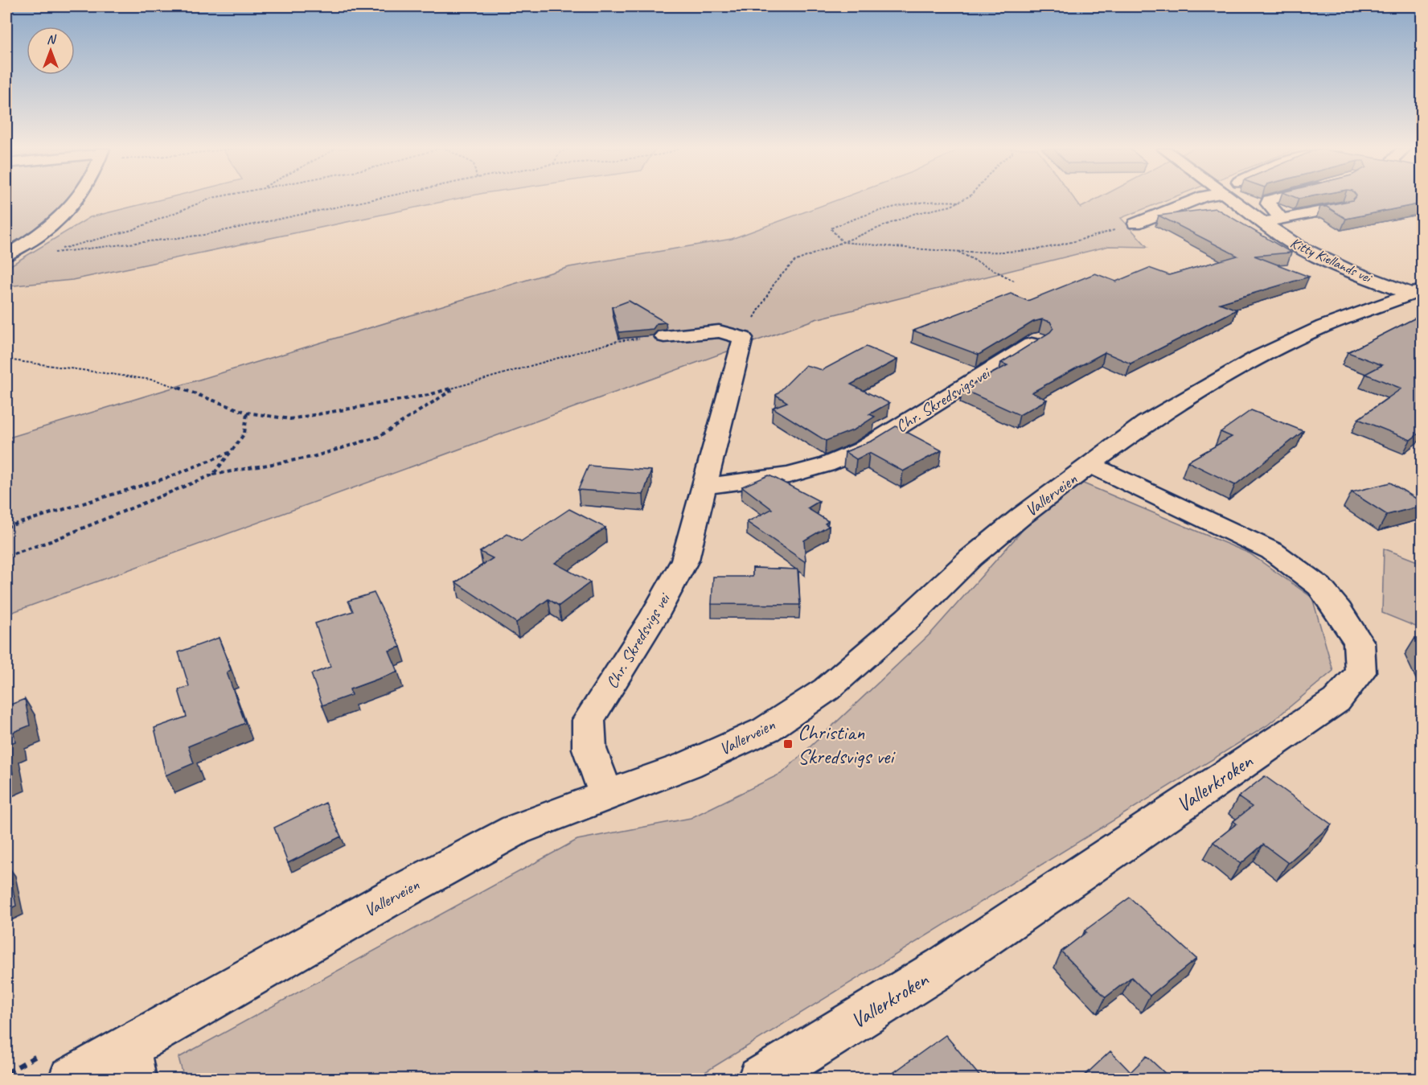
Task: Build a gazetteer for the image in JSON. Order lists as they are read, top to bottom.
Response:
{
  "streets": {
    "street": [
      "Kitty Kiellands vei",
      "Chr. Skredsvigs vei",
      "Vallerveien",
      "Vallerkroken"
    ]
  },
  "crossings": [
    ["Kitty Kiellands vei", "Vallerveien"],
    ["Chr. Skredsvigs vei", "Vallerveien"],
    ["Vallerveien", "Vallerkroken"]
  ],
  "places": {
    "transit": ["Christian Skredsvigs vei"]
  },
  "north": "top"
}
